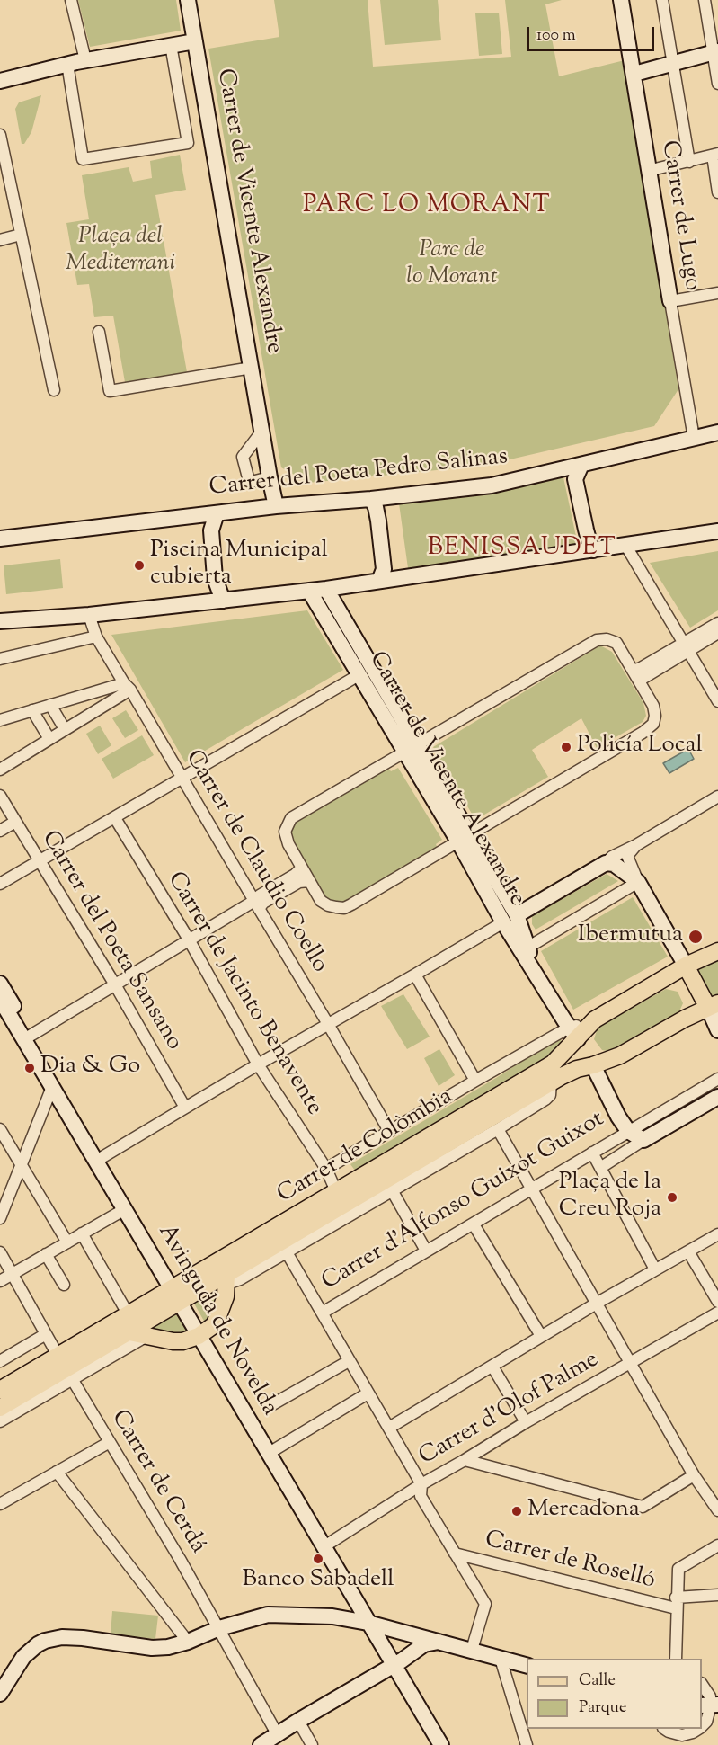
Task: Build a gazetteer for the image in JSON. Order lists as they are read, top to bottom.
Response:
{
  "streets": {
    "main road": ["Carrer de Colòmbia"],
    "street": [
      "Carrer de Vicente Alexandre",
      "Carrer de Lugo",
      "Carrer del Poeta Pedro Salinas",
      "Carrer de Claudio Coello",
      "Carrer del Poeta Sansano",
      "Carrer de Jacinto Benavente",
      "Carrer d'Alfonso Guixot Guixot",
      "Avinguda de Novelda",
      "Carrer d'Olof Palme",
      "Carrer de Cerdá",
      "Carrer de Roselló"
    ]
  },
  "crossings": [
    ["Carrer de Vicente Alexandre", "Carrer del Poeta Pedro Salinas"],
    ["Carrer de Vicente Alexandre", "Carrer de Colòmbia"],
    ["Carrer de Lugo", "Carrer del Poeta Pedro Salinas"],
    ["Carrer de Claudio Coello", "Carrer de Colòmbia"],
    ["Carrer de Jacinto Benavente", "Carrer de Colòmbia"],
    ["Carrer de Colòmbia", "Avinguda de Novelda"],
    ["Avinguda de Novelda", "Carrer d'Olof Palme"]
  ],
  "districts": ["PARC LO MORANT", "BENISSAUDET"],
  "parks": ["Plaça del Mediterrani", "Parc de lo Morant"],
  "places": [
    "Piscina Municipal cubierta",
    "Policía Local",
    "Ibermutua",
    "Dia & Go",
    "Plaça de la Creu Roja",
    "Mercadona",
    "Banco Sabadell"
  ],
  "legend": ["Calle", "Parque"],
  "scale_bar": "100 m"
}
